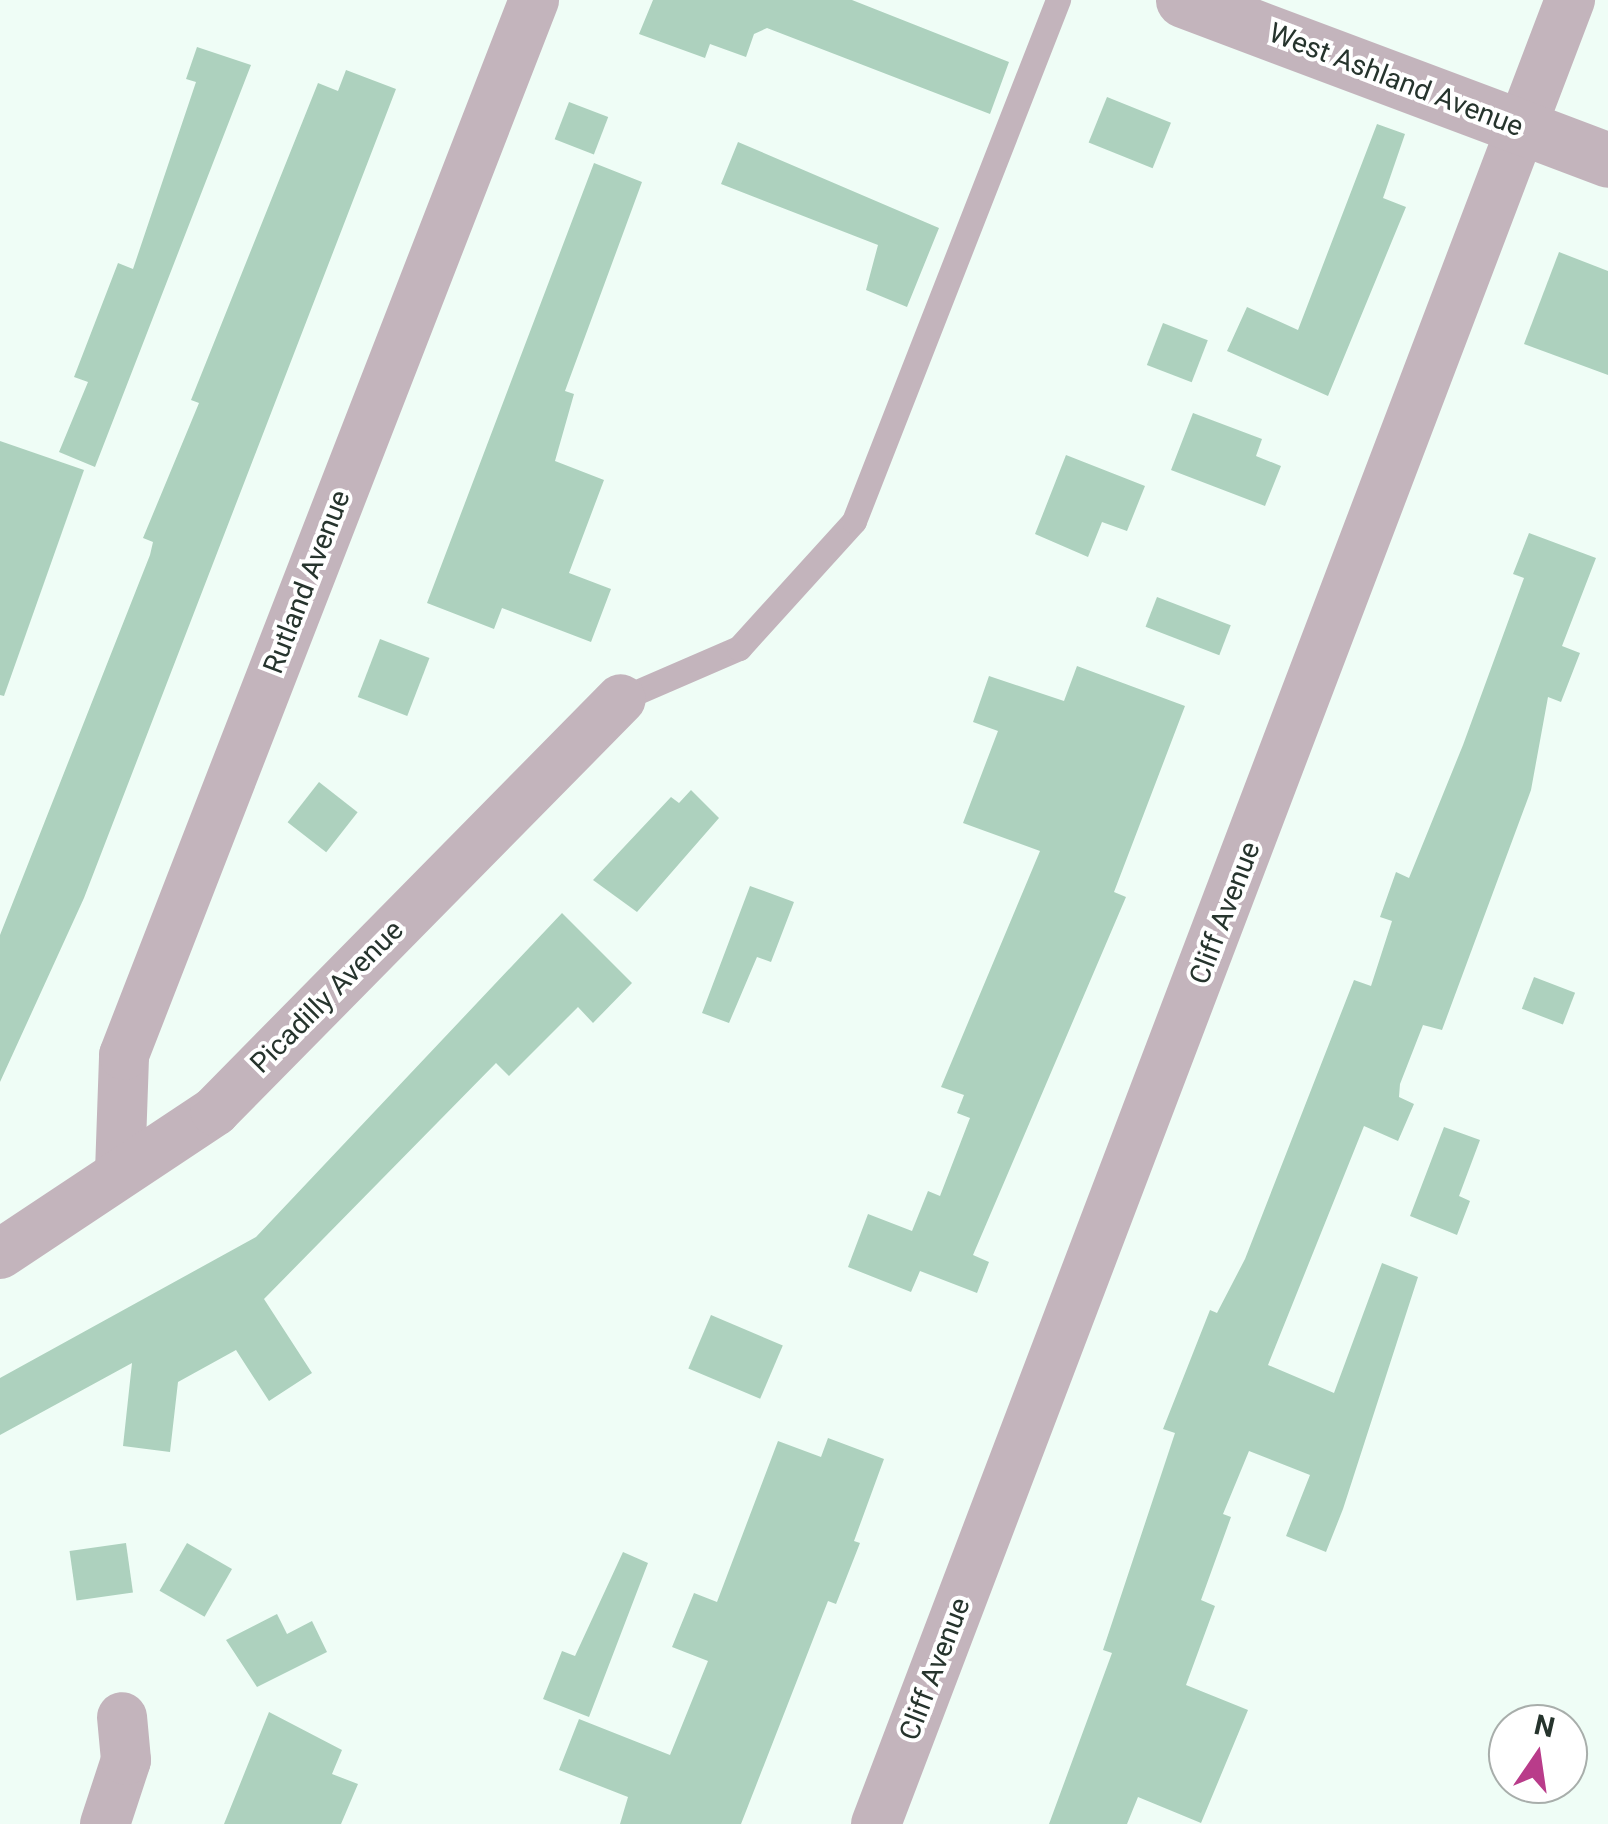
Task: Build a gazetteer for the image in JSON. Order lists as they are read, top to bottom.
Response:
{
  "streets": {
    "street": [
      "West Ashland Avenue",
      "Rutland Avenue",
      "Cliff Avenue",
      "Picadilly Avenue"
    ]
  },
  "crossings": [
    ["West Ashland Avenue", "Cliff Avenue"],
    ["Rutland Avenue", "Picadilly Avenue"]
  ],
  "north": "top"
}
